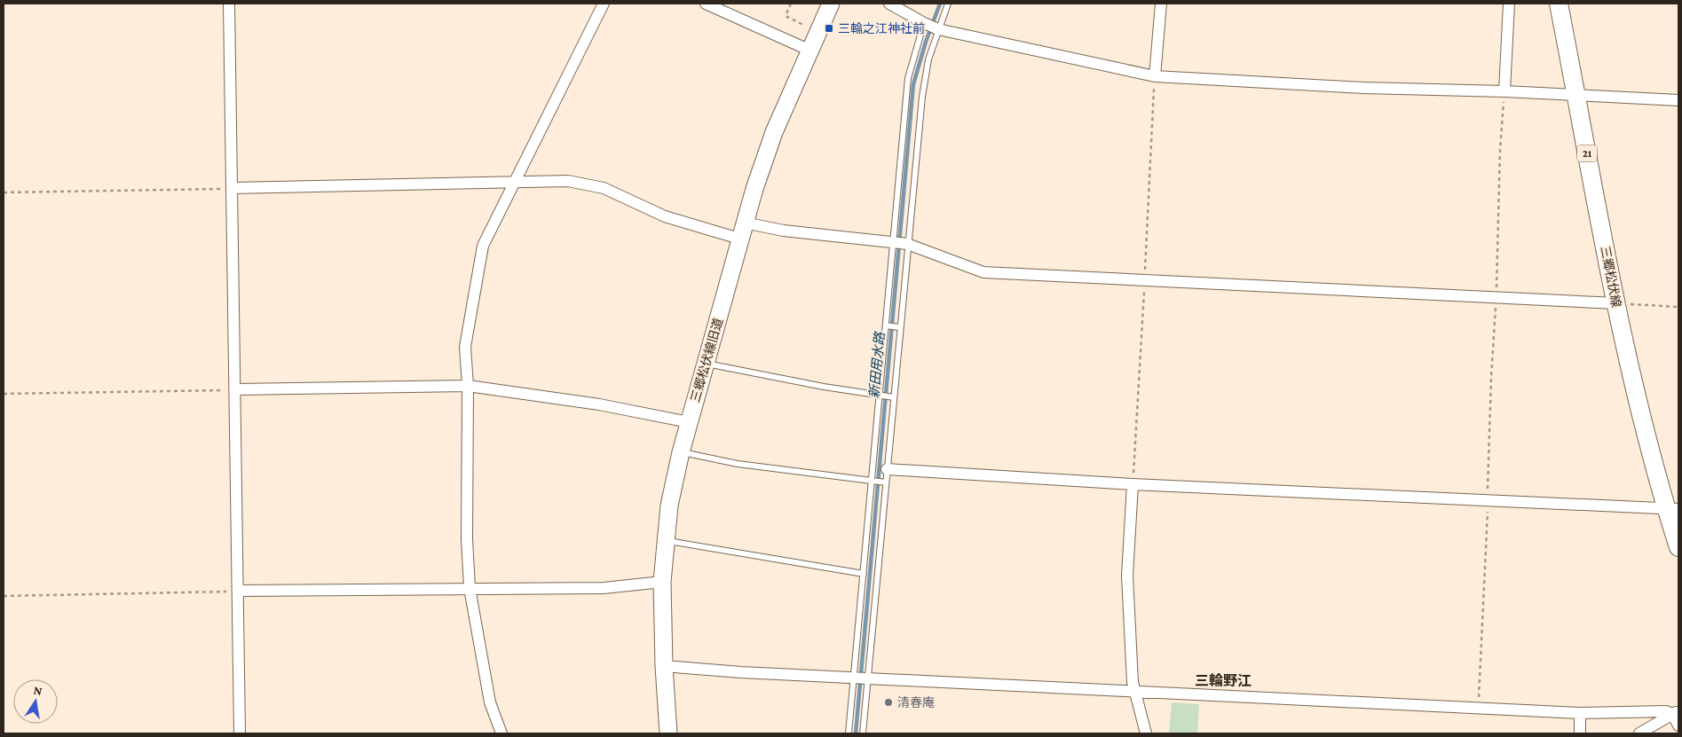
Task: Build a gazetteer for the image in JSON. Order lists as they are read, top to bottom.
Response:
{
  "streets": {
    "main road": ["21", "三郷松伏線"],
    "street": ["三郷松伏線旧道"]
  },
  "districts": ["三輪野江"],
  "water": ["新田用水路"],
  "places": {
    "transit": ["三輪之江神社前"],
    "other": ["清春庵"]
  },
  "north": "top"
}
